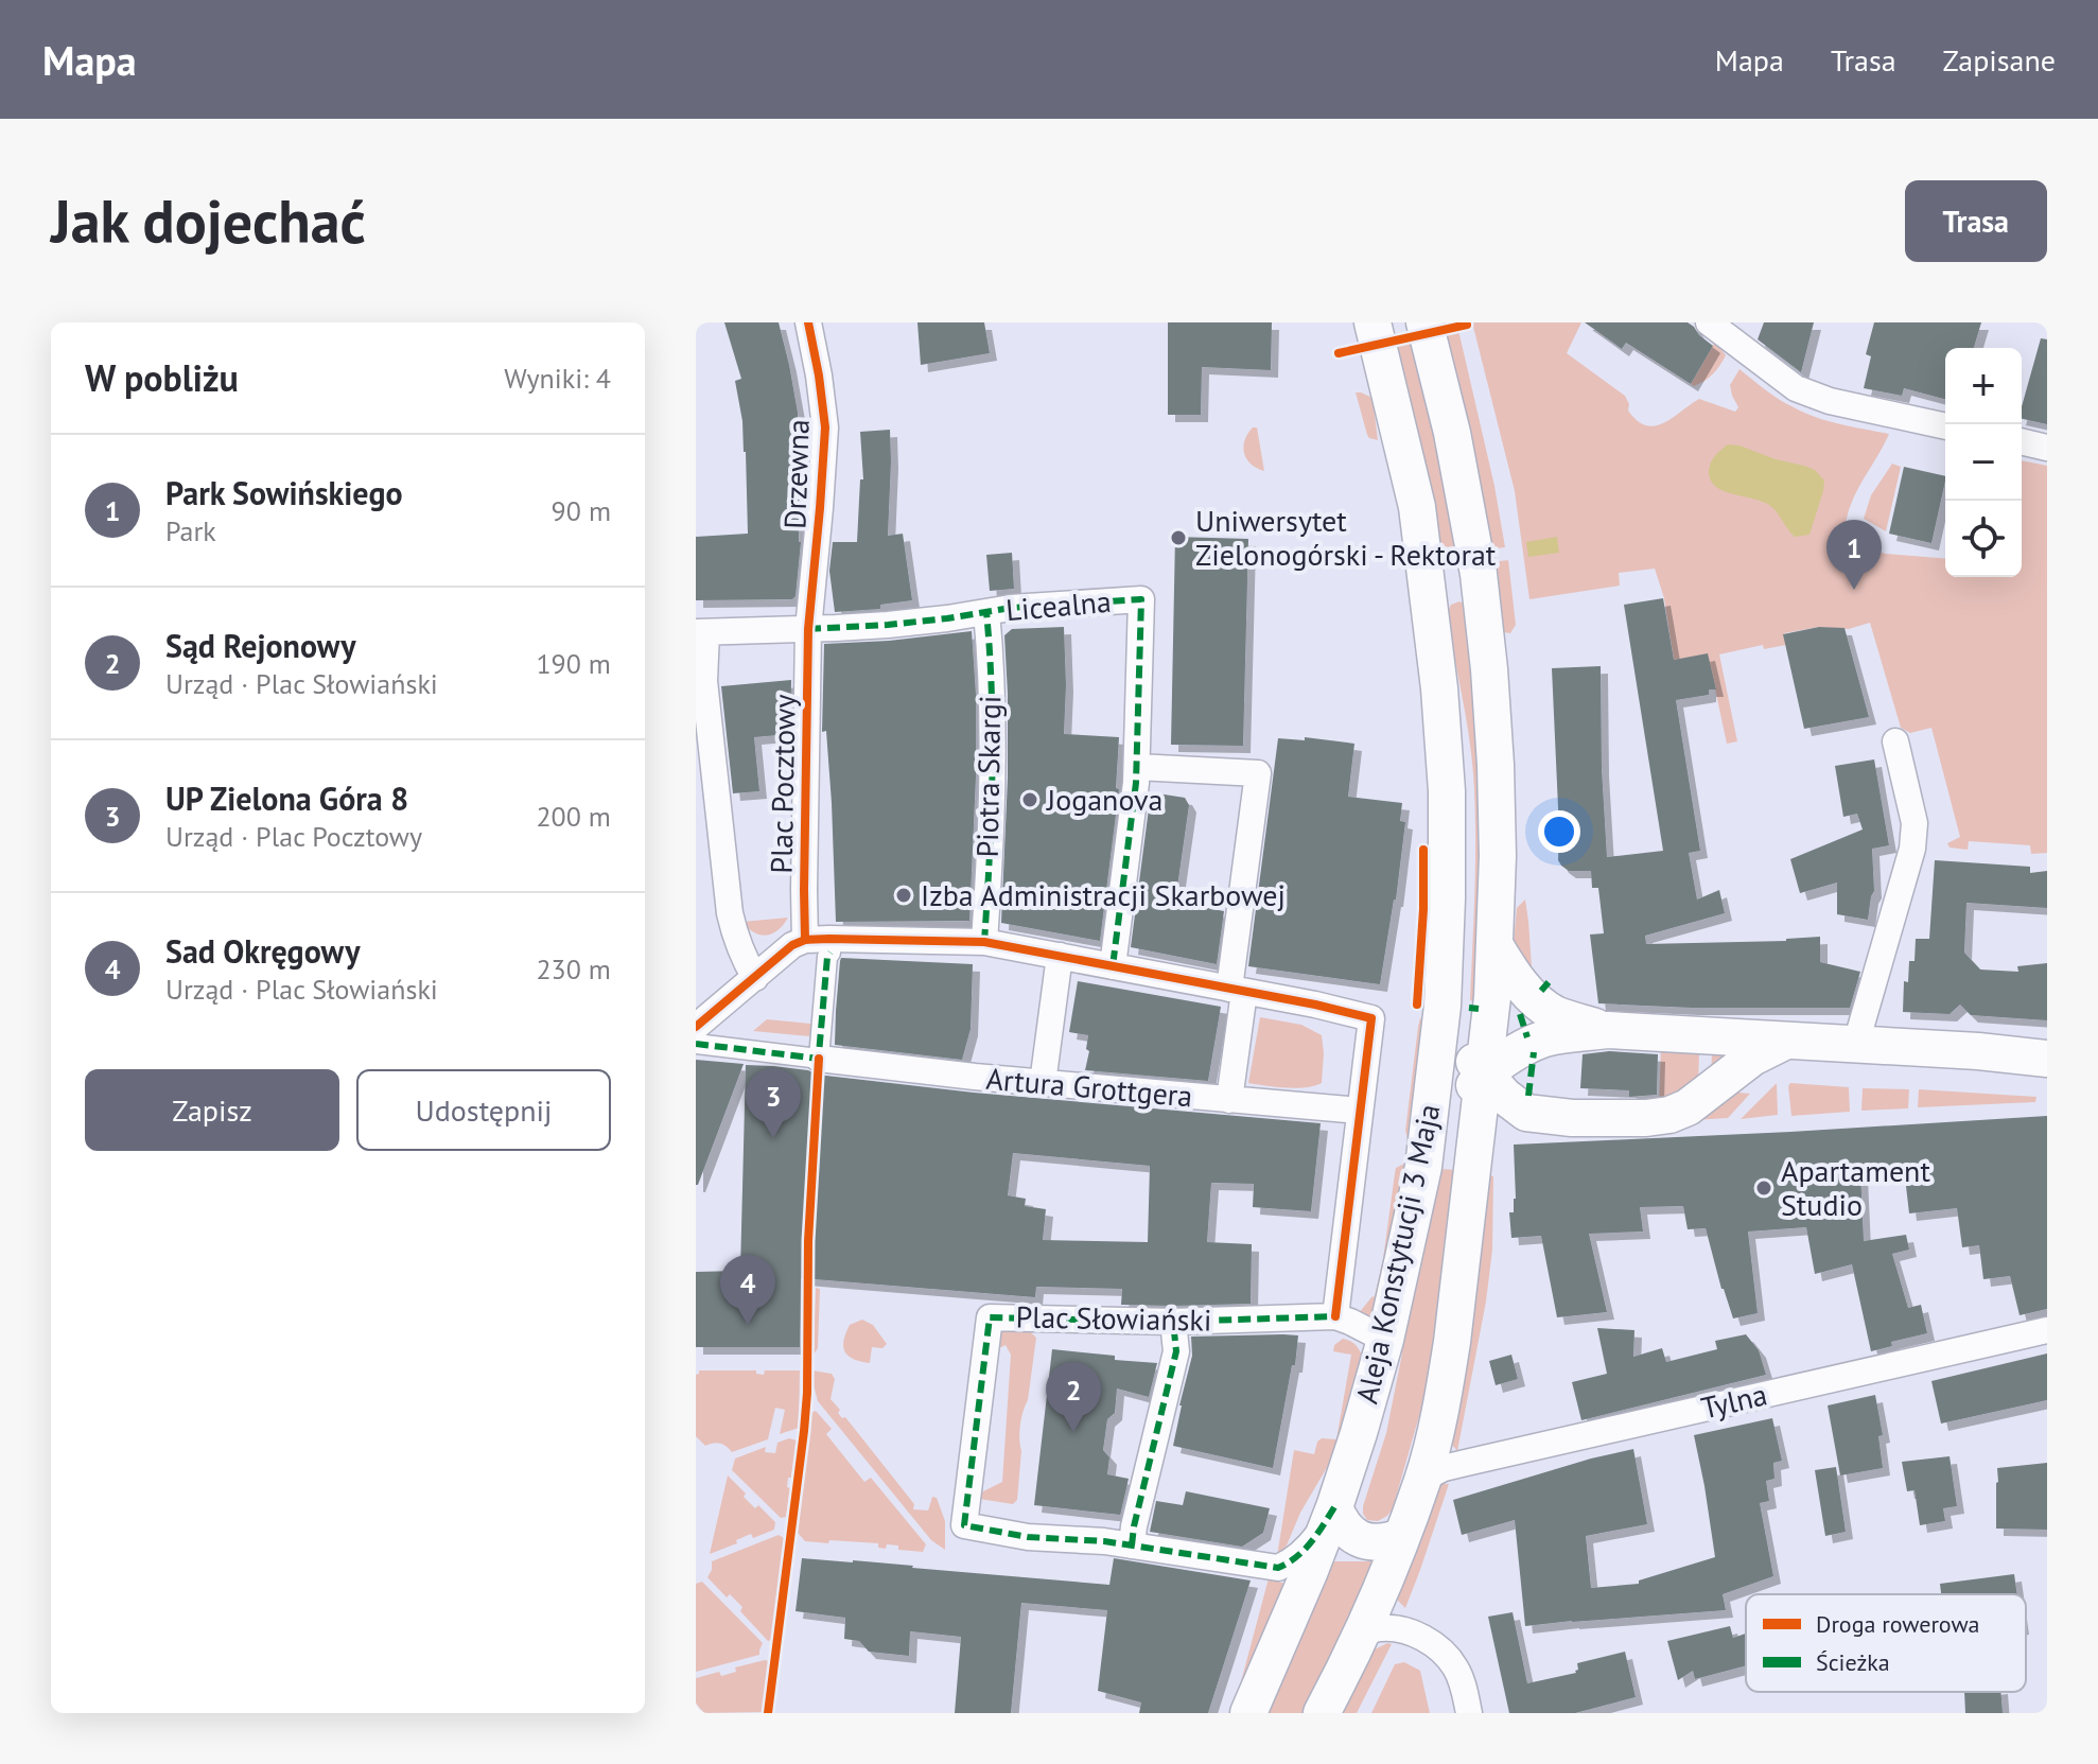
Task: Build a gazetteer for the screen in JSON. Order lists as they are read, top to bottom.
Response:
{
  "streets": {
    "main road": ["Aleja Konstytucji 3 Maja"],
    "street": [
      "Drzewna",
      "Licealna",
      "Piotra Skargi",
      "Plac Pocztowy",
      "Artura Grottgera",
      "Plac Słowiański",
      "Tylna"
    ]
  },
  "crossings": [
    ["Drzewna", "Licealna"],
    ["Drzewna", "Plac Pocztowy"],
    ["Licealna", "Piotra Skargi"],
    ["Licealna", "Plac Pocztowy"],
    ["Aleja Konstytucji 3 Maja", "Plac Słowiański"],
    ["Aleja Konstytucji 3 Maja", "Tylna"]
  ],
  "places": [
    "Uniwersytet Zielonogórski - Rektorat",
    "Joganova",
    "Izba Administracji Skarbowej",
    "Apartament Studio"
  ],
  "legend": ["Droga rowerowa", "Ścieżka"],
  "page": {
    "header": "Mapa",
    "nav": ["Mapa", "Trasa", "Zapisane"],
    "buttons": [
      "Trasa",
      ["Zapisz", "Udostępnij"]
    ],
    "title": "Jak dojechać",
    "heading": ["W pobliżu", "Wyniki: 4"],
    "map_buttons": ["+", "−"],
    "list": [
      {
        "mark": "1",
        "name": "Park Sowińskiego",
        "note": "Park",
        "value": "90 m"
      },
      {
        "mark": "2",
        "name": "Sąd Rejonowy",
        "note": "Urząd · Plac Słowiański",
        "value": "190 m"
      },
      {
        "mark": "3",
        "name": "UP Zielona Góra 8",
        "note": "Urząd · Plac Pocztowy",
        "value": "200 m"
      },
      {
        "mark": "4",
        "name": "Sad Okręgowy",
        "note": "Urząd · Plac Słowiański",
        "value": "230 m"
      }
    ],
    "pins": [
      "1",
      "3",
      "4",
      "2"
    ]
  }
}
